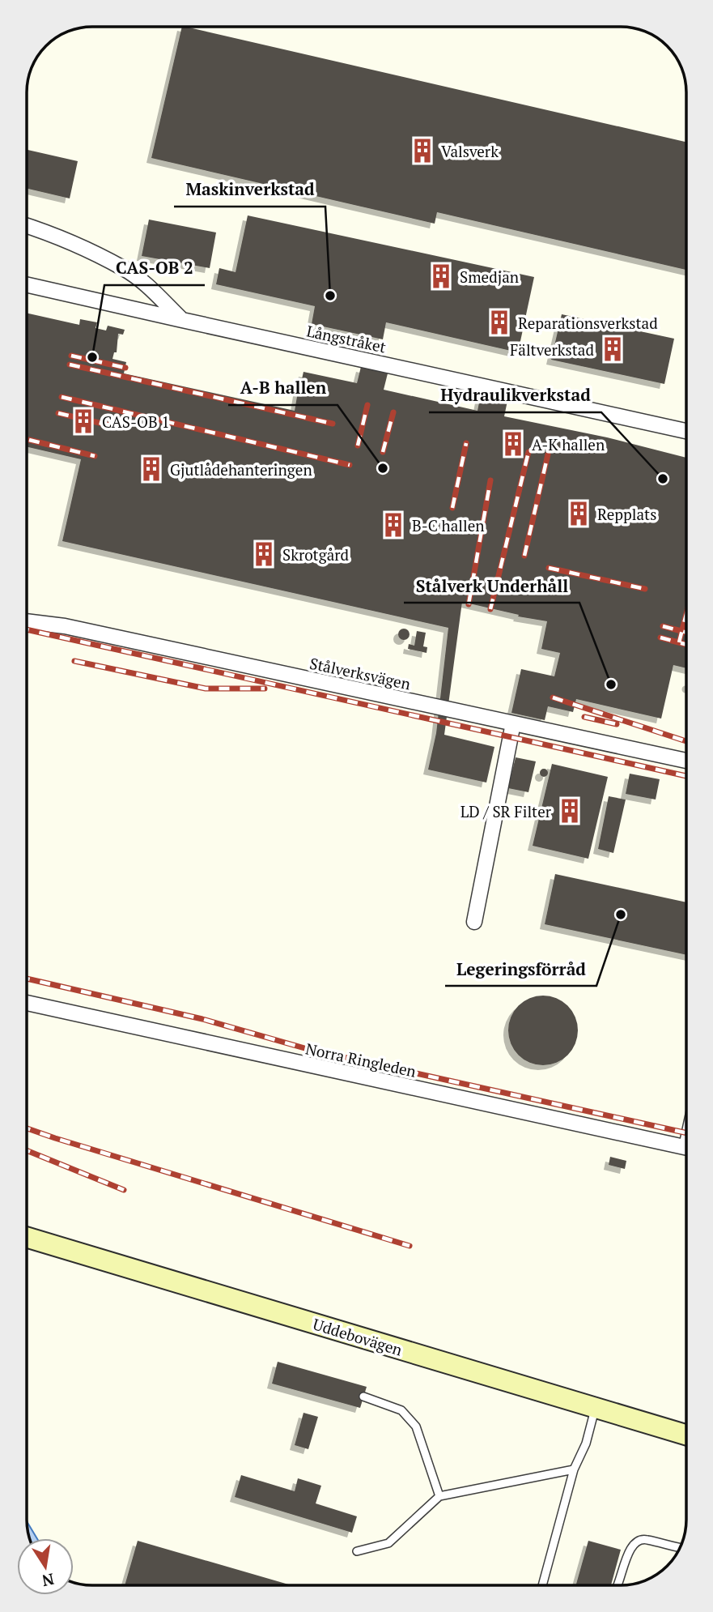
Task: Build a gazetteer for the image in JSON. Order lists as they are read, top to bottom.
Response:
{
  "streets": {
    "street": [
      "Långstråket",
      "Stålverksvägen",
      "Norra Ringleden",
      "Uddebovägen"
    ]
  },
  "places": {
    "building": [
      "Valsverk",
      "Smedjan",
      "Reparationsverkstad",
      "Fältverkstad",
      "CAS-OB 1",
      "A-K hallen",
      "Gjutlådehanteringen",
      "Repplats",
      "B-C hallen",
      "Skrotgård",
      "LD / SR Filter"
    ],
    "other": [
      "Maskinverkstad",
      "CAS-OB 2",
      "A-B hallen",
      "Hydraulikverkstad",
      "Stålverk Underhåll",
      "Legeringsförråd"
    ]
  },
  "north": "bottom"
}
